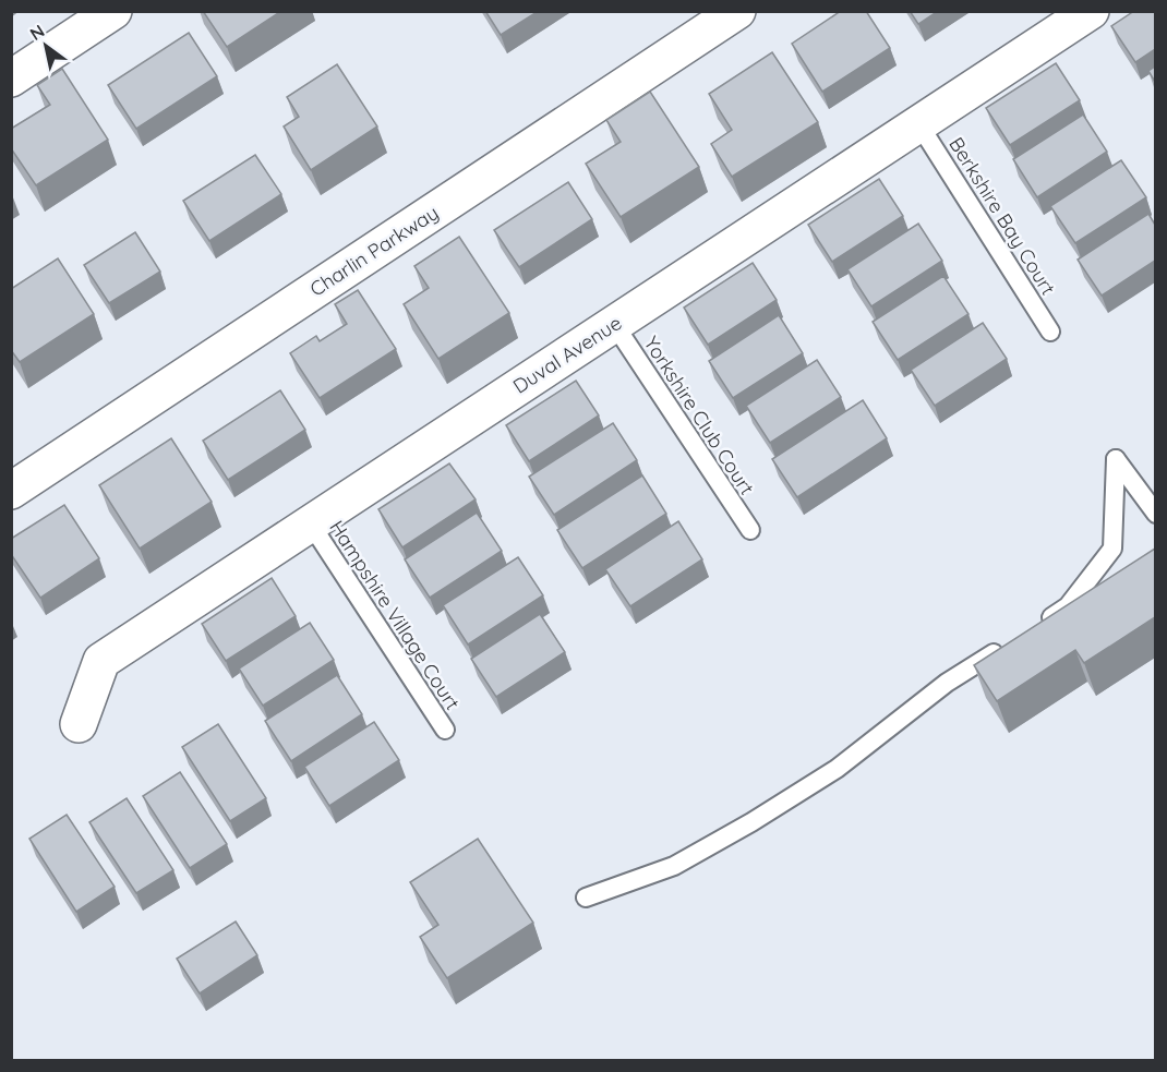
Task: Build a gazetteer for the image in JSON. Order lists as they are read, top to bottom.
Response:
{
  "streets": {
    "street": ["Charlin Parkway", "Duval Avenue"],
    "lane": ["Berkshire Bay Court", "Yorkshire Club Court", "Hampshire Village Court"]
  },
  "crossings": [
    ["Berkshire Bay Court", "Duval Avenue"],
    ["Duval Avenue", "Yorkshire Club Court"],
    ["Duval Avenue", "Hampshire Village Court"]
  ],
  "north": "top left"
}
